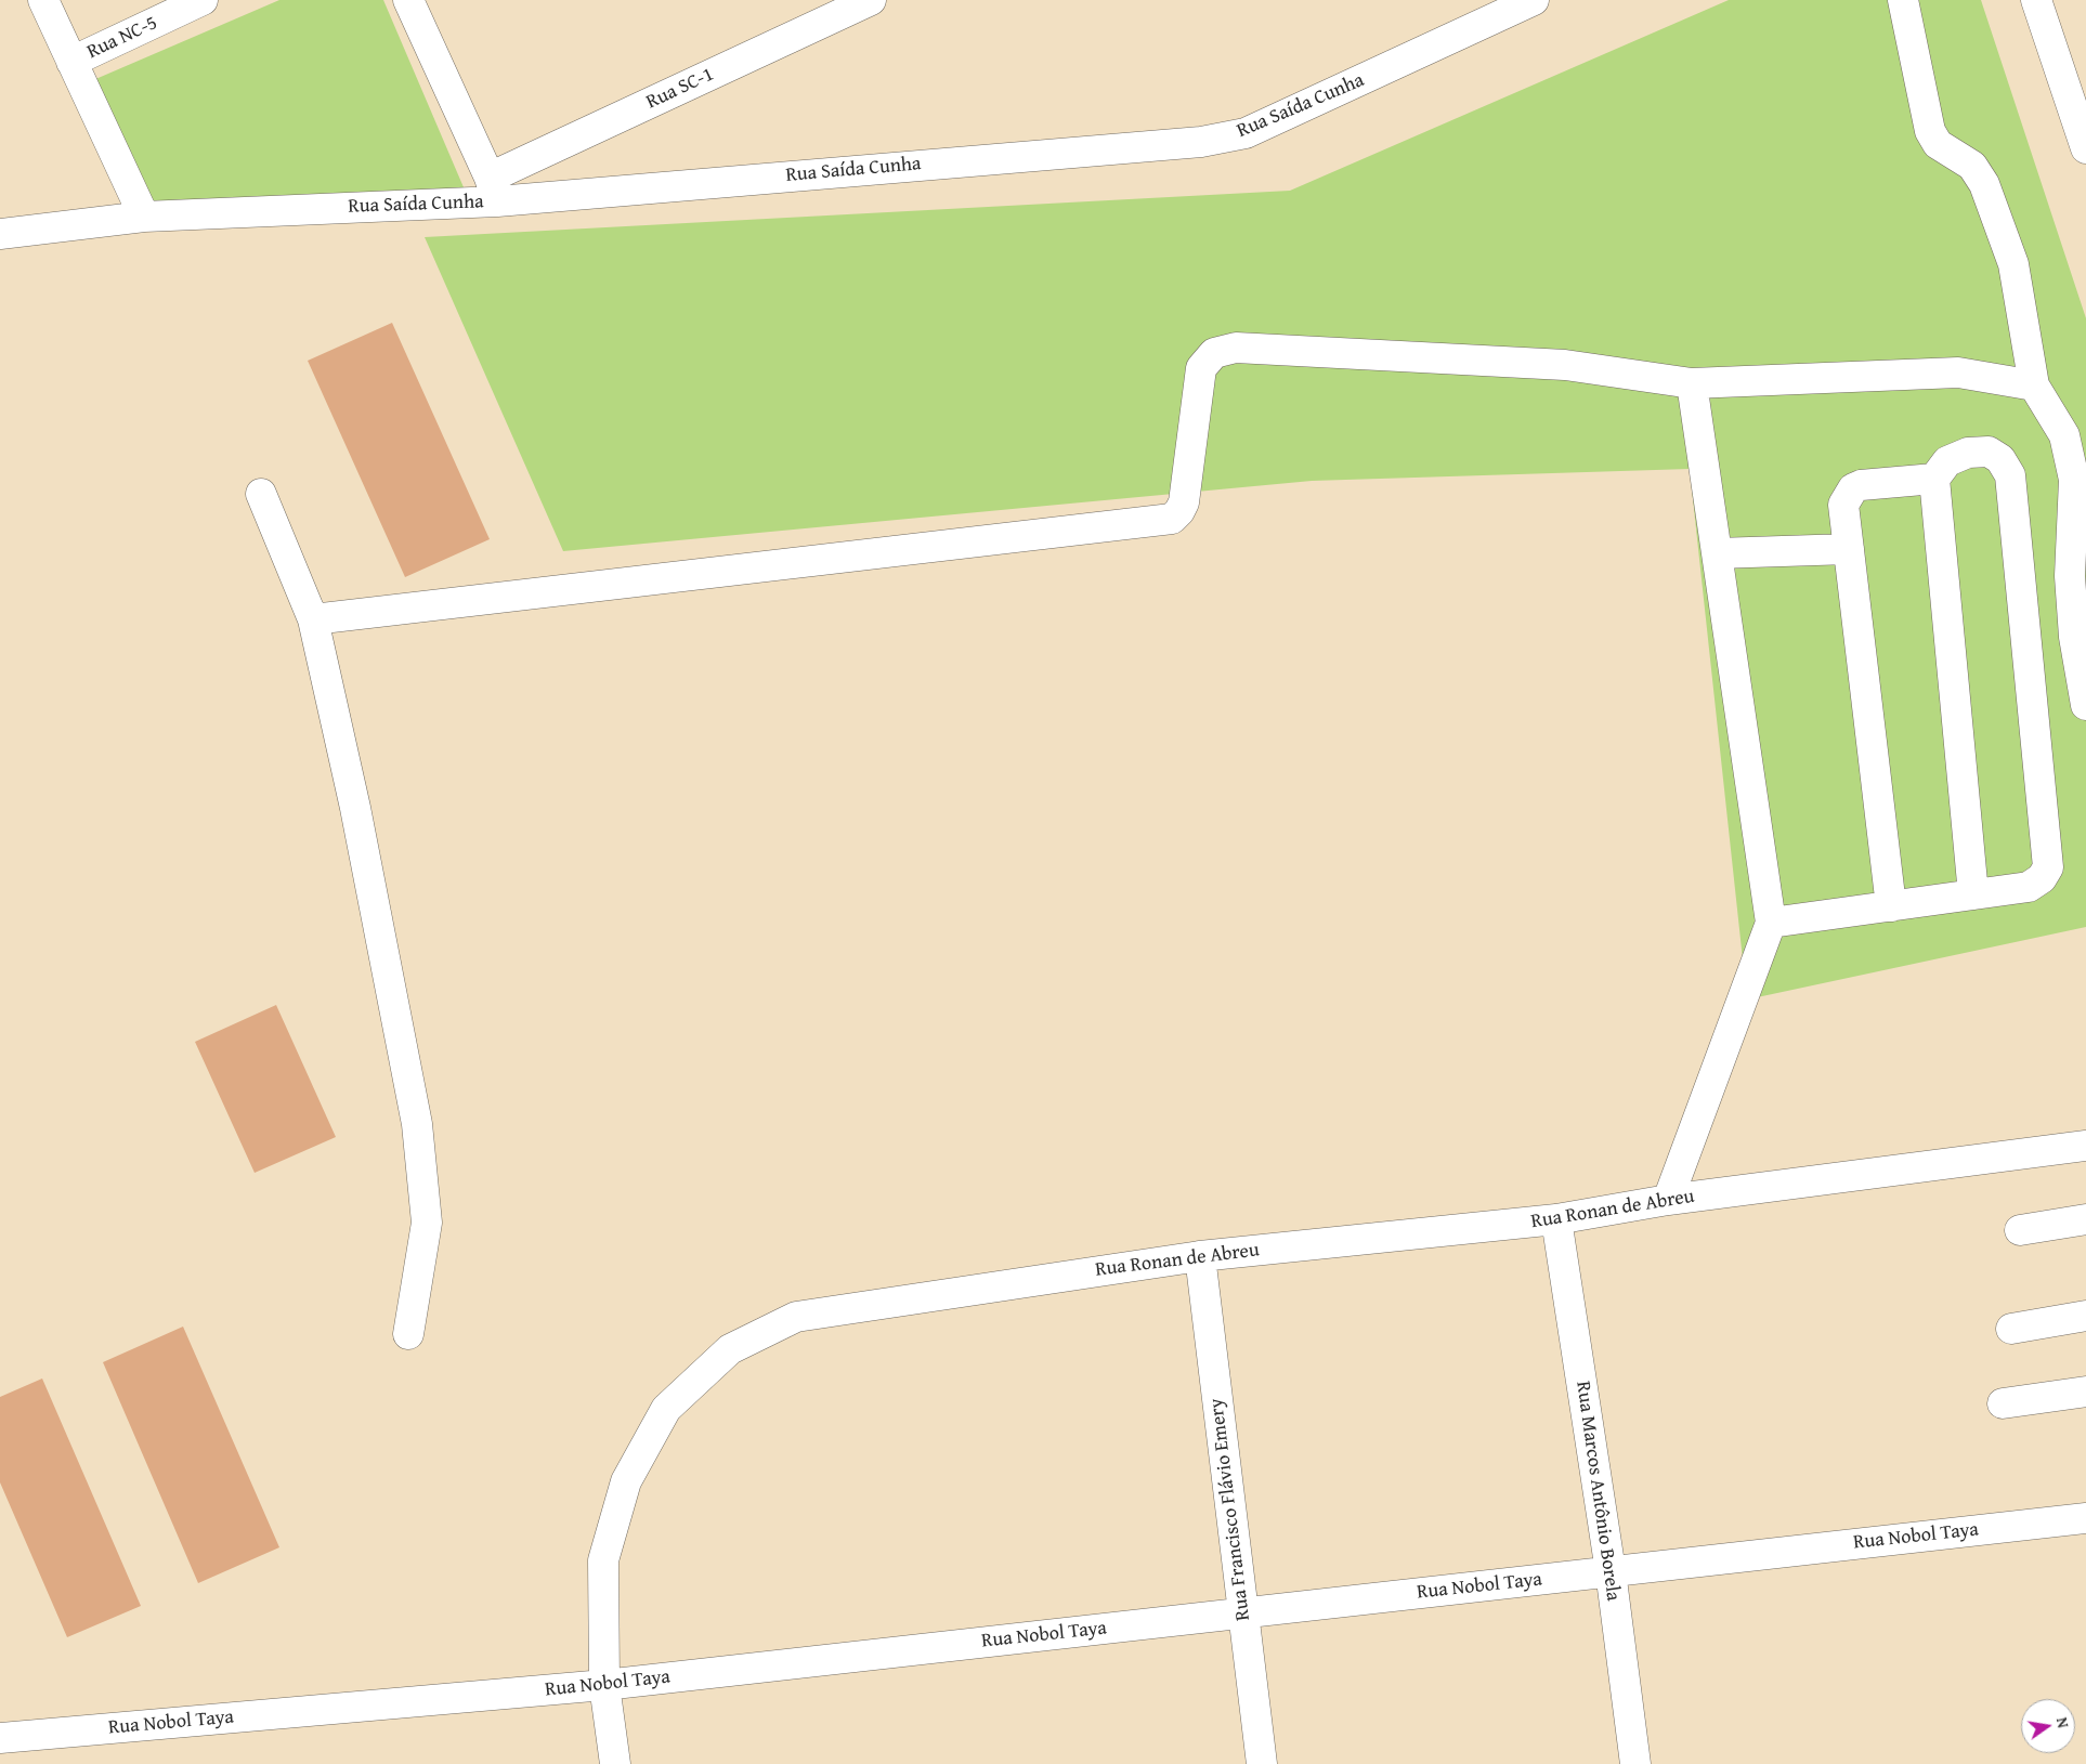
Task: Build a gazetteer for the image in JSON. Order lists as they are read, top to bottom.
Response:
{
  "streets": {
    "street": [
      "Rua NC-5",
      "Rua SC-1",
      "Rua Saída Cunha",
      "Rua Ronan de Abreu",
      "Rua Marcos Antônio Borela",
      "Rua Francisco Flávio Emery",
      "Rua Nobol Taya"
    ]
  },
  "crossings": [
    ["Rua SC-1", "Rua Saída Cunha"],
    ["Rua Ronan de Abreu", "Rua Marcos Antônio Borela"],
    ["Rua Ronan de Abreu", "Rua Francisco Flávio Emery"],
    ["Rua Ronan de Abreu", "Rua Nobol Taya"],
    ["Rua Marcos Antônio Borela", "Rua Nobol Taya"],
    ["Rua Francisco Flávio Emery", "Rua Nobol Taya"]
  ],
  "north": "right"
}
